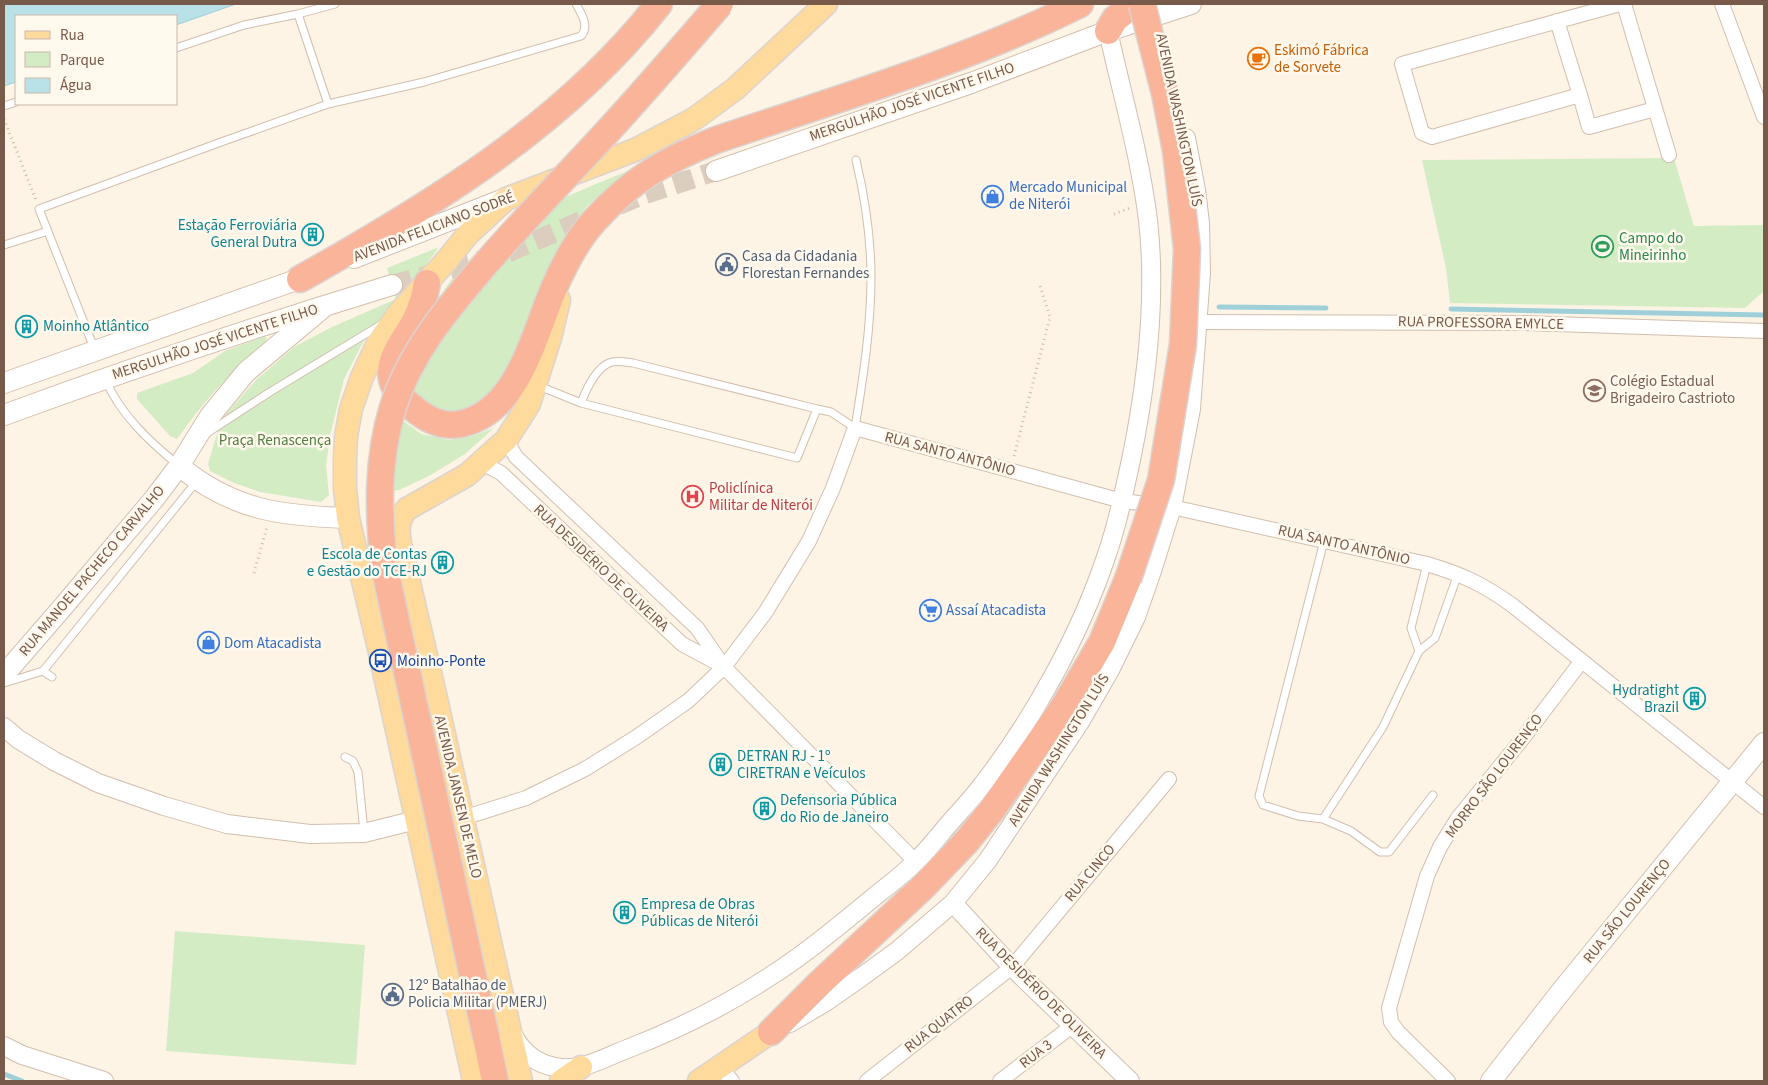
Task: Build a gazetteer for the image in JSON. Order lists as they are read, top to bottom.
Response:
{
  "streets": {
    "main road": [
      "MERGULHÃO JOSÉ VICENTE FILHO",
      "AVENIDA WASHINGTON LUÍS",
      "AVENIDA FELICIANO SODRÉ",
      "RUA MANOEL PACHECO CARVALHO",
      "AVENIDA JANSEN DE MELO",
      "RUA SÃO LOURENÇO"
    ],
    "street": [
      "RUA PROFESSORA EMYLCE",
      "RUA SANTO ANTÔNIO",
      "RUA DESIDÉRIO DE OLIVEIRA",
      "MORRO SÃO LOURENÇO",
      "RUA CINCO",
      "RUA QUATRO",
      "RUA 3"
    ]
  },
  "crossings": [
    ["MERGULHÃO JOSÉ VICENTE FILHO", "RUA MANOEL PACHECO CARVALHO"],
    ["AVENIDA WASHINGTON LUÍS", "RUA PROFESSORA EMYLCE"],
    ["AVENIDA WASHINGTON LUÍS", "RUA SANTO ANTÔNIO"],
    ["AVENIDA WASHINGTON LUÍS", "RUA DESIDÉRIO DE OLIVEIRA"],
    ["RUA SANTO ANTÔNIO", "MORRO SÃO LOURENÇO"],
    ["RUA SANTO ANTÔNIO", "RUA SÃO LOURENÇO"],
    ["RUA DESIDÉRIO DE OLIVEIRA", "AVENIDA JANSEN DE MELO"],
    ["RUA DESIDÉRIO DE OLIVEIRA", "RUA CINCO"],
    ["RUA DESIDÉRIO DE OLIVEIRA", "RUA QUATRO"],
    ["RUA DESIDÉRIO DE OLIVEIRA", "RUA 3"],
    ["RUA CINCO", "RUA QUATRO"]
  ],
  "parks": ["Praça Renascença"],
  "places": {
    "cafe": ["Eskimó Fábrica de Sorvete"],
    "shop": ["Mercado Municipal de Niterói", "Dom Atacadista"],
    "building": [
      "Estação Ferroviária General Dutra",
      "Moinho Atlântico",
      "Escola de Contas e Gestão do TCE-RJ",
      "Hydratight Brazil",
      "DETRAN RJ - 1º CIRETRAN e Veículos",
      "Defensoria Pública do Rio de Janeiro",
      "Empresa de Obras Públicas de Niterói"
    ],
    "sports": ["Campo do Mineirinho"],
    "public building": ["Casa da Cidadania Florestan Fernandes", "12º Batalhão de Policia Militar (PMERJ)"],
    "school or university": ["Colégio Estadual Brigadeiro Castrioto"],
    "hospital": ["Policlínica Militar de Niterói"],
    "supermarket": ["Assaí Atacadista"],
    "bus stop": ["Moinho-Ponte"]
  },
  "legend": ["Rua", "Parque", "Água"]
}
